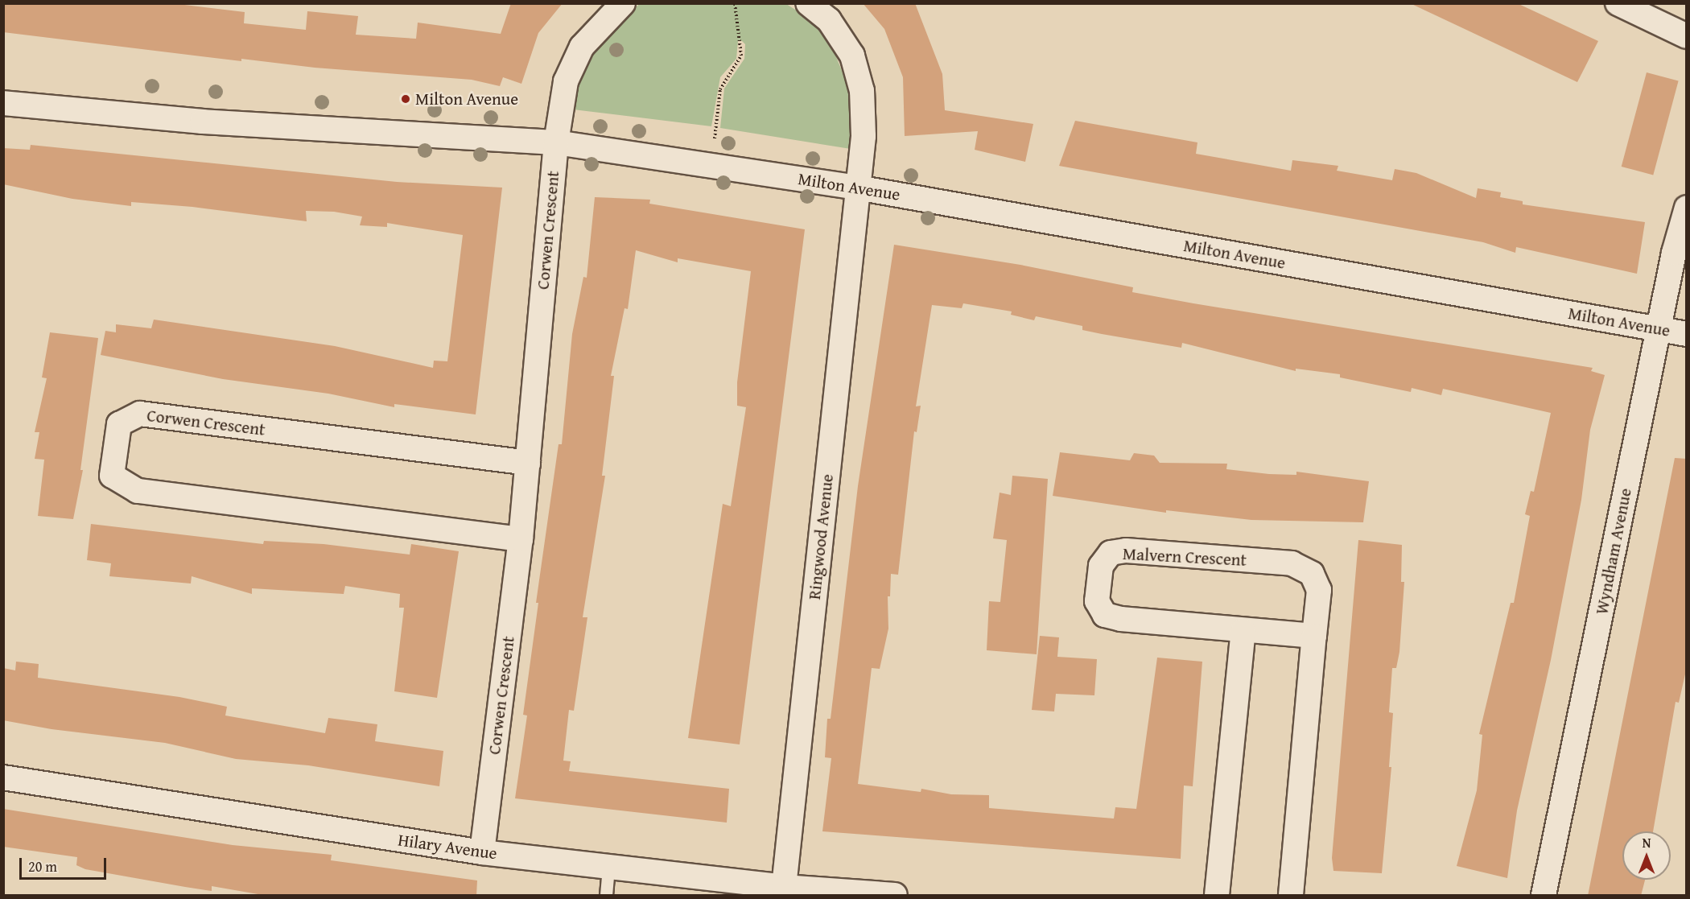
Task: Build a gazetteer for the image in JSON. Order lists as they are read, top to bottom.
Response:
{
  "streets": {
    "street": [
      "Milton Avenue",
      "Corwen Crescent",
      "Ringwood Avenue",
      "Wyndham Avenue",
      "Malvern Crescent",
      "Hilary Avenue"
    ]
  },
  "crossings": [
    ["Milton Avenue", "Corwen Crescent"],
    ["Milton Avenue", "Ringwood Avenue"],
    ["Milton Avenue", "Wyndham Avenue"],
    ["Corwen Crescent", "Hilary Avenue"],
    ["Ringwood Avenue", "Hilary Avenue"]
  ],
  "places": ["Milton Avenue"],
  "scale_bar": "20 m",
  "north": "top"
}
